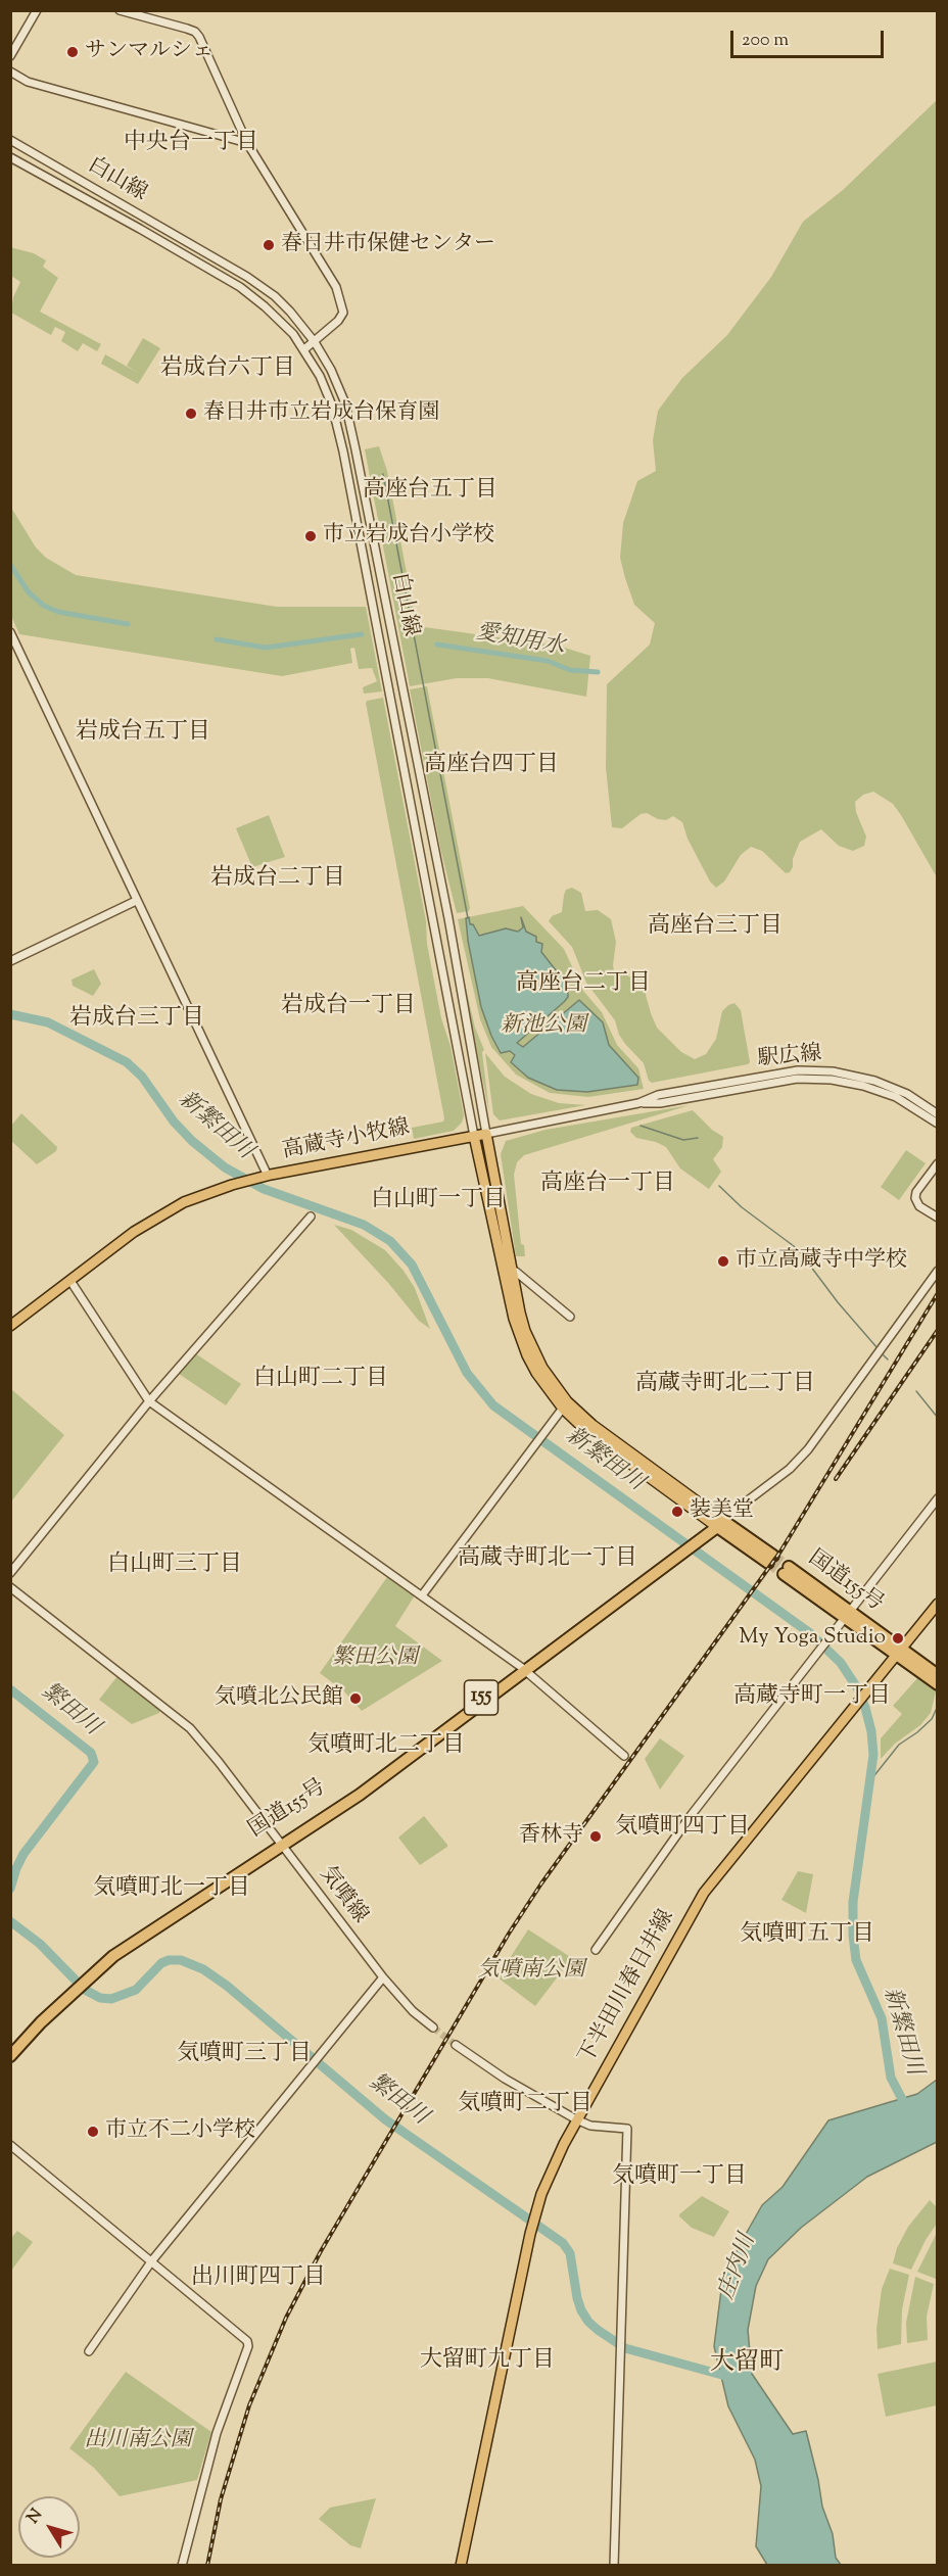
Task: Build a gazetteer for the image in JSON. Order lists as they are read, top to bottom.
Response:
{
  "streets": {
    "highway": ["国道155号", "155"],
    "main road": ["高蔵寺小牧線", "下半田川春日井線"],
    "street": ["白山線", "駅広線", "気噴線"]
  },
  "crossings": [
    ["白山線", "駅広線"],
    ["白山線", "高蔵寺小牧線"],
    ["駅広線", "高蔵寺小牧線"],
    ["国道155号", "気噴線"],
    ["国道155号", "下半田川春日井線"]
  ],
  "districts": [
    "中央台一丁目",
    "岩成台六丁目",
    "高座台五丁目",
    "岩成台五丁目",
    "高座台四丁目",
    "岩成台二丁目",
    "高座台三丁目",
    "高座台二丁目",
    "岩成台一丁目",
    "岩成台三丁目",
    "高座台一丁目",
    "白山町一丁目",
    "白山町二丁目",
    "高蔵寺町北二丁目",
    "高蔵寺町北一丁目",
    "白山町三丁目",
    "高蔵寺町一丁目",
    "気噴町北二丁目",
    "気噴町四丁目",
    "気噴町北一丁目",
    "気噴町五丁目",
    "気噴町三丁目",
    "気噴町二丁目",
    "気噴町一丁目",
    "出川町四丁目",
    "大留町九丁目",
    "大留町"
  ],
  "water": [
    "愛知用水",
    "新繁田川",
    "繁田川",
    "庄内川"
  ],
  "parks": [
    "新池公園",
    "繁田公園",
    "気噴南公園",
    "出川南公園"
  ],
  "places": [
    "サンマルシェ",
    "春日井市保健センター",
    "春日井市立岩成台保育園",
    "市立岩成台小学校",
    "市立高蔵寺中学校",
    "装美堂",
    "My Yoga Studio",
    "気噴北公民館",
    "香林寺",
    "市立不二小学校"
  ],
  "scale_bar": "200 m",
  "north": "top left"
}
